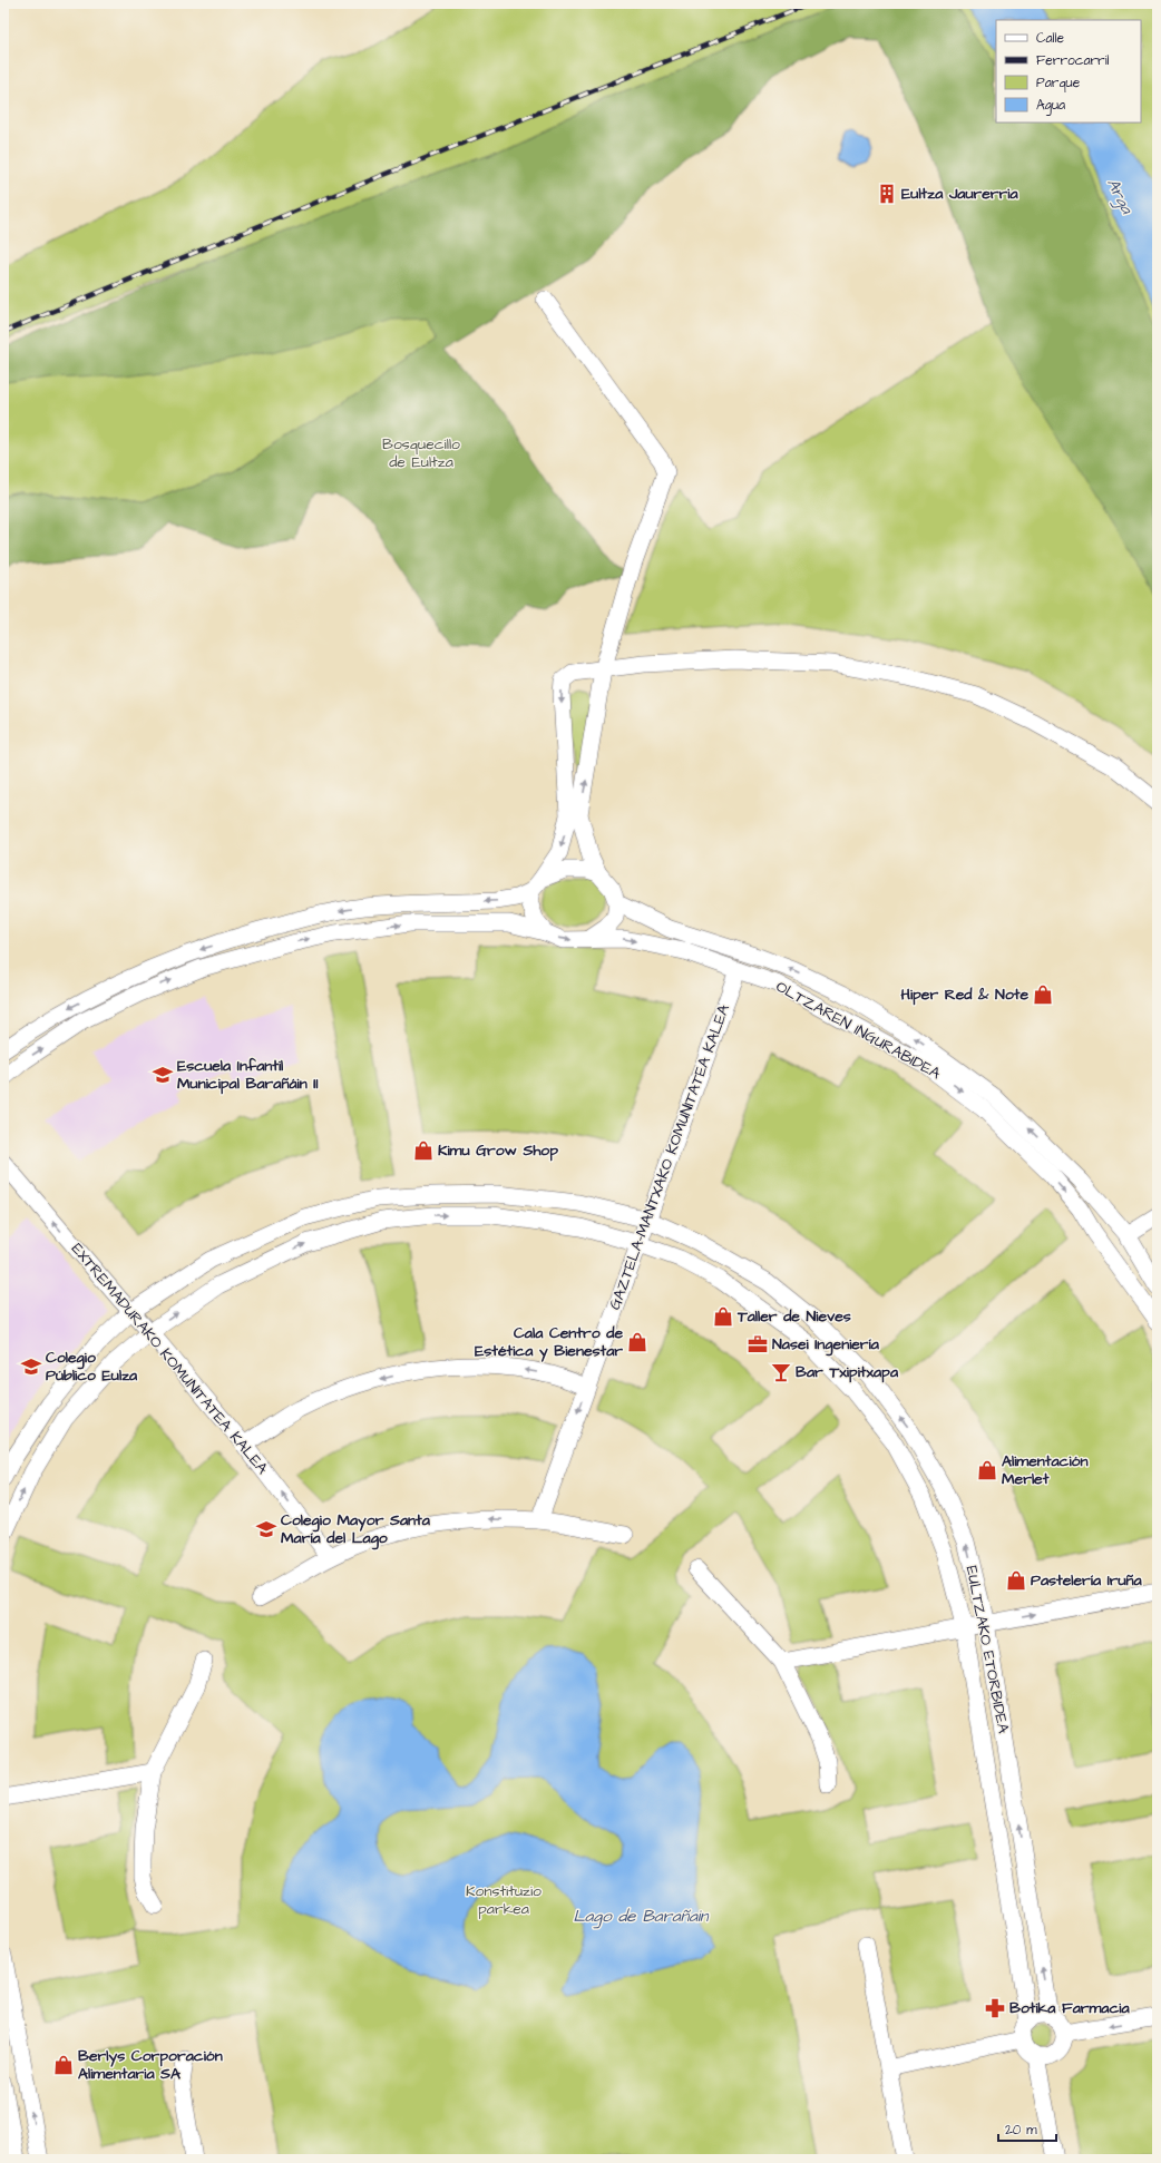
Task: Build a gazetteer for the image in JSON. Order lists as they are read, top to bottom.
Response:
{
  "streets": {
    "street": [
      "OLTZAREN INGURABIDEA",
      "GAZTELA-MANTXAKO KOMUNITATEA KALEA",
      "EXTREMADURAKO KOMUNITATEA KALEA",
      "EULTZAKO ETORBIDEA"
    ]
  },
  "crossings": [
    ["OLTZAREN INGURABIDEA", "GAZTELA-MANTXAKO KOMUNITATEA KALEA"],
    ["GAZTELA-MANTXAKO KOMUNITATEA KALEA", "EULTZAKO ETORBIDEA"],
    ["EXTREMADURAKO KOMUNITATEA KALEA", "EULTZAKO ETORBIDEA"]
  ],
  "one_way": ["EXTREMADURAKO KOMUNITATEA KALEA"],
  "water": ["Arga", "Lago de Barañain"],
  "parks": ["Bosquecillo de Eultza", "Konstituzio parkea"],
  "places": {
    "building": ["Eultza Jaurerria"],
    "shop": [
      "Hiper Red & Note",
      "Kimu Grow Shop",
      "Taller de Nieves",
      "Cala Centro de Estética y Bienestar",
      "Alimentación Merlet",
      "Pastelería Iruña",
      "Berlys Corporación Alimentaria SA"
    ],
    "school or university": ["Escuela Infantil Municipal Barañáin II", "Colegio Público Eulza", "Colegio Mayor Santa María del Lago"],
    "office": ["Nasei Ingeniería"],
    "bar": ["Bar Txipitxapa"],
    "pharmacy": ["Botika Farmacia"]
  },
  "legend": [
    "Calle",
    "Ferrocarril",
    "Parque",
    "Agua"
  ],
  "scale_bar": "20 m"
}
